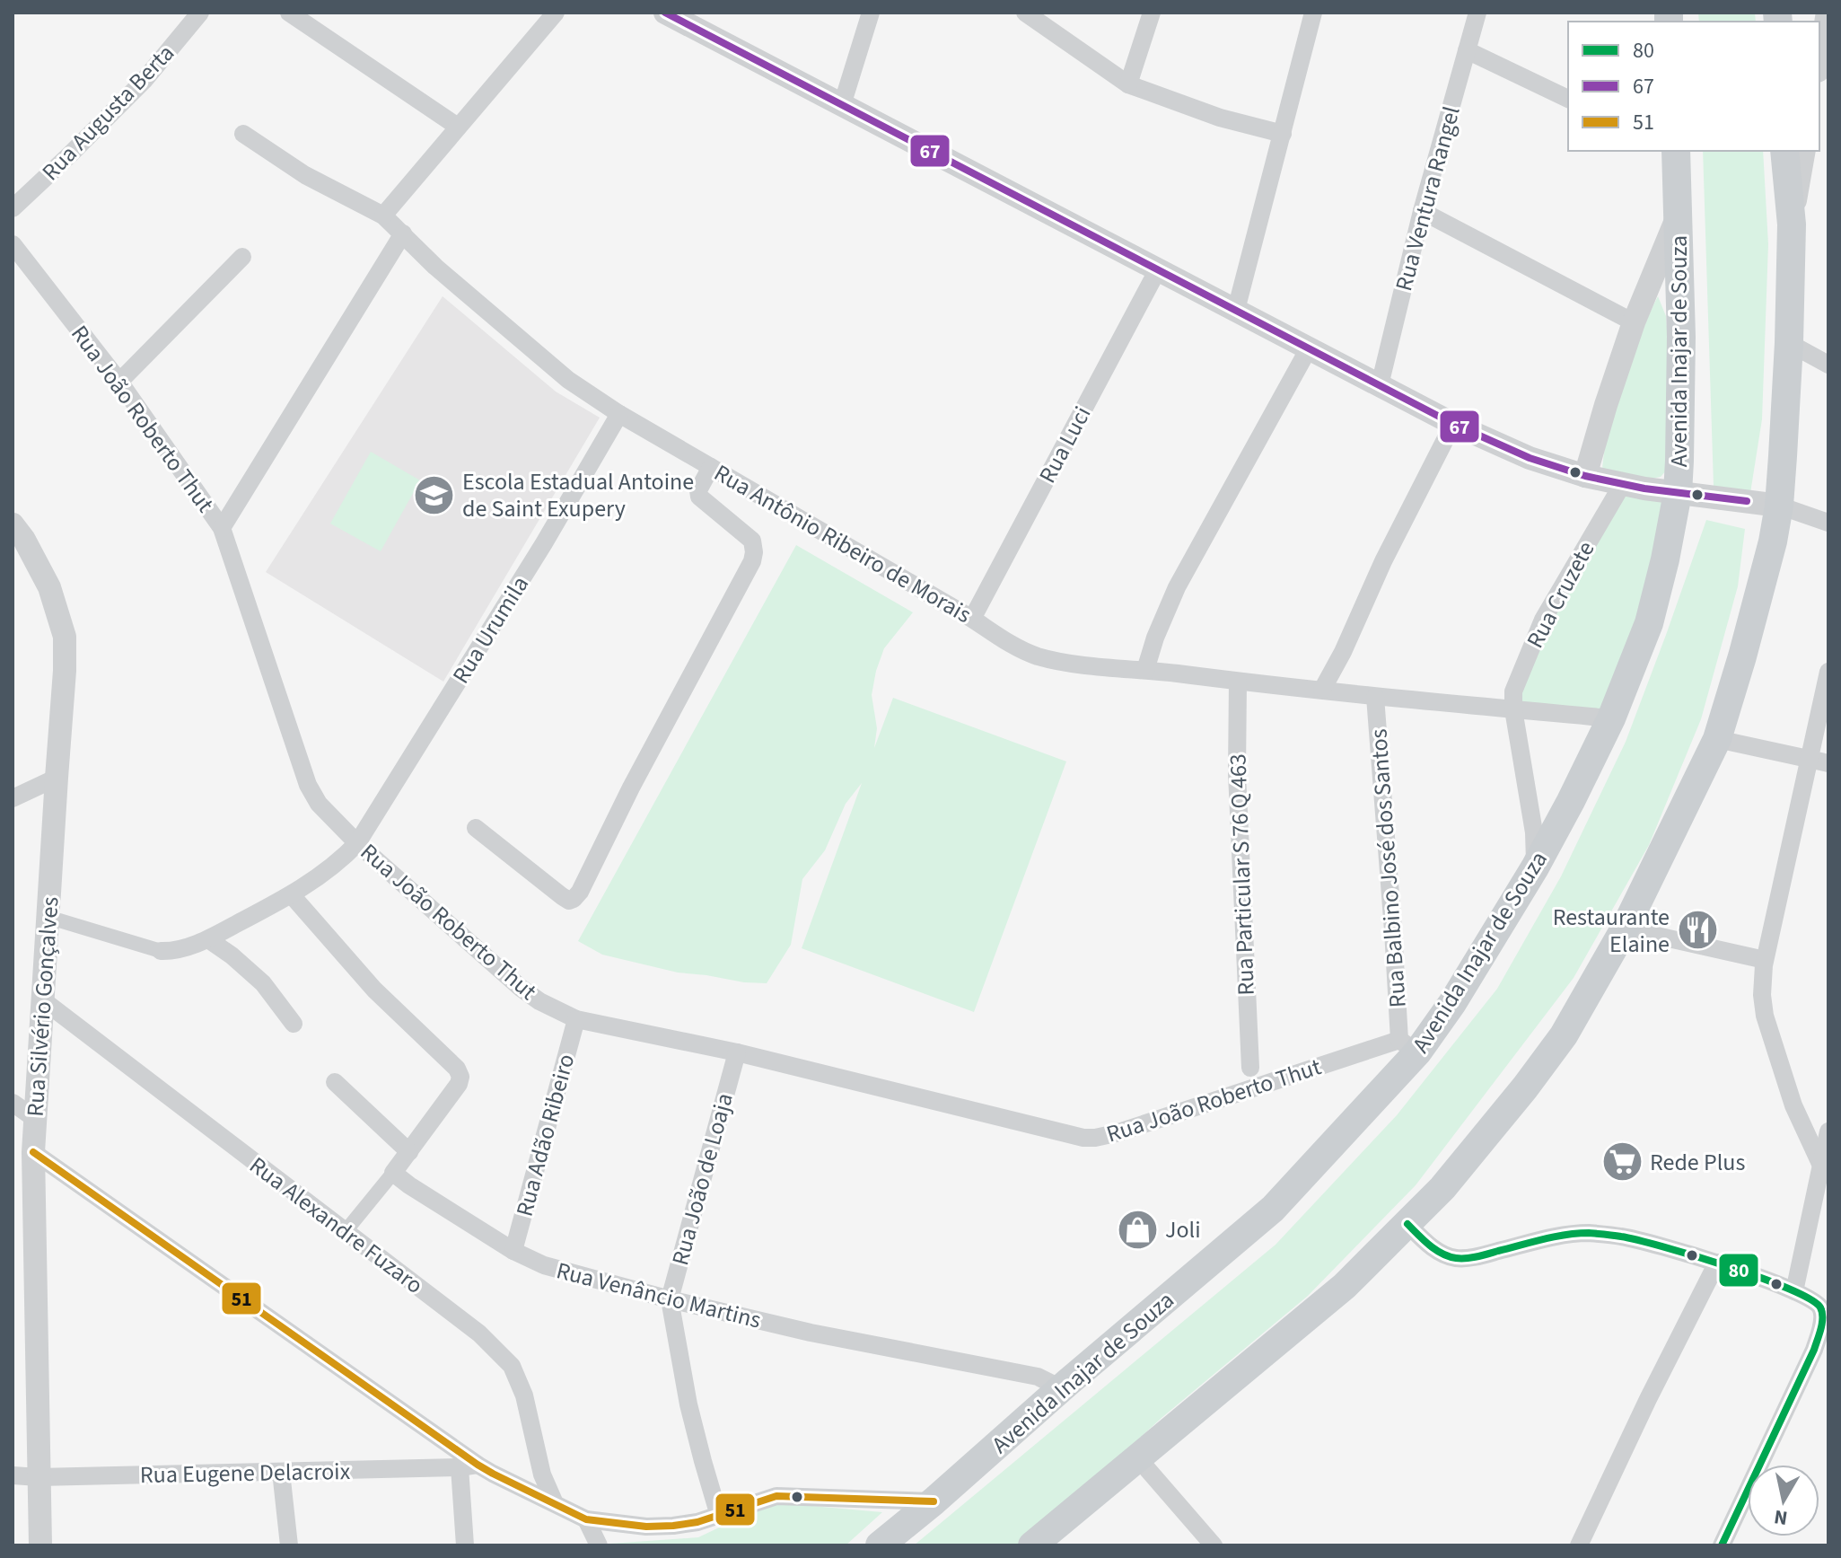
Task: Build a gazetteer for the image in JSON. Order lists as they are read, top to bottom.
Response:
{
  "streets": {
    "main road": ["Avenida Inajar de Souza"],
    "street": [
      "Rua Augusta Berta",
      "Rua Ventura Rangel",
      "Rua João Roberto Thut",
      "Rua Luci",
      "Rua Antônio Ribeiro de Morais",
      "Rua Cruzete",
      "Rua Urumila",
      "Rua Balbino José dos Santos",
      "Rua Particular S 76 Q 463",
      "Rua Silvério Gonçalves",
      "Rua Adão Ribeiro",
      "Rua João de Loaja",
      "Rua Alexandre Fuzaro",
      "Rua Venâncio Martins",
      "Rua Eugene Delacroix"
    ]
  },
  "crossings": [
    ["Avenida Inajar de Souza", "Rua João Roberto Thut"],
    ["Avenida Inajar de Souza", "Rua Antônio Ribeiro de Morais"],
    ["Avenida Inajar de Souza", "Rua Balbino José dos Santos"],
    ["Avenida Inajar de Souza", "Rua Venâncio Martins"],
    ["Rua João Roberto Thut", "Rua Urumila"],
    ["Rua João Roberto Thut", "Rua Balbino José dos Santos"],
    ["Rua João Roberto Thut", "Rua Adão Ribeiro"],
    ["Rua João Roberto Thut", "Rua João de Loaja"],
    ["Rua Luci", "Rua Antônio Ribeiro de Morais"],
    ["Rua Antônio Ribeiro de Morais", "Rua Cruzete"],
    ["Rua Antônio Ribeiro de Morais", "Rua Urumila"],
    ["Rua Antônio Ribeiro de Morais", "Rua Balbino José dos Santos"],
    ["Rua Antônio Ribeiro de Morais", "Rua Particular S 76 Q 463"],
    ["Rua Silvério Gonçalves", "Rua Alexandre Fuzaro"],
    ["Rua Silvério Gonçalves", "Rua Eugene Delacroix"],
    ["Rua Adão Ribeiro", "Rua Venâncio Martins"],
    ["Rua João de Loaja", "Rua Venâncio Martins"]
  ],
  "places": {
    "school or university": ["Escola Estadual Antoine de Saint Exupery"],
    "restaurant": ["Restaurante Elaine"],
    "supermarket": ["Rede Plus"],
    "shop": ["Joli"]
  },
  "lines": ["transit line 67", "transit line 51", "transit line 80"],
  "legend": ["80", "67", "51"],
  "north": "bottom"
}
